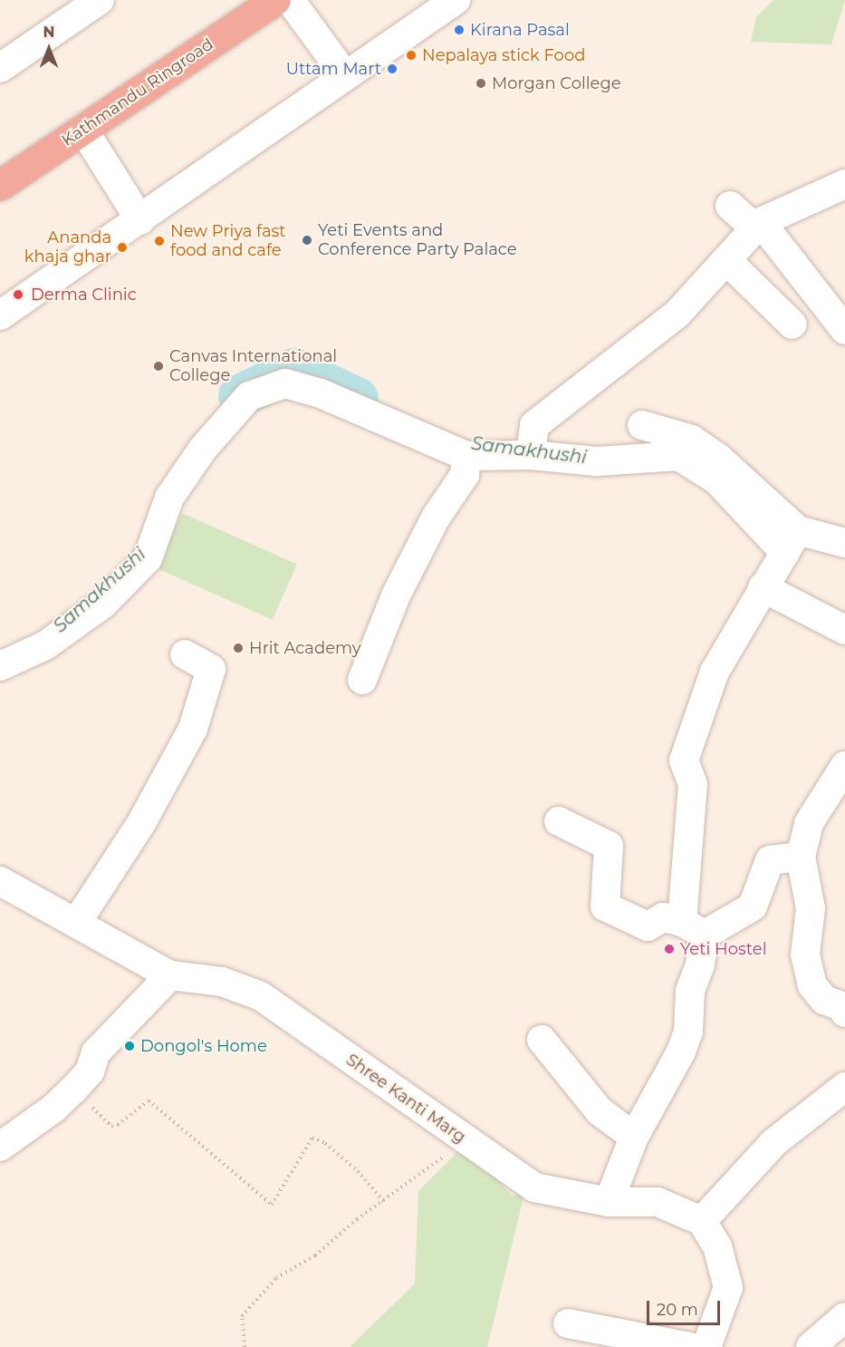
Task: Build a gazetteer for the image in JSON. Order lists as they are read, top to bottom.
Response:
{
  "streets": {
    "highway": ["Kathmandu Ringroad"],
    "street": ["Shree Kanti Marg"]
  },
  "water": ["Samakhushi"],
  "places": [
    "Kirana Pasal",
    "Nepalaya stick Food",
    "Uttam Mart",
    "Morgan College",
    "Yeti Events and Conference Party Palace",
    "New Priya fast food and cafe",
    "Ananda khaja ghar",
    "Derma Clinic",
    "Canvas International College",
    "Hrit Academy",
    "Yeti Hostel",
    "Dongol's Home"
  ],
  "scale_bar": "20 m",
  "north": "top"
}
